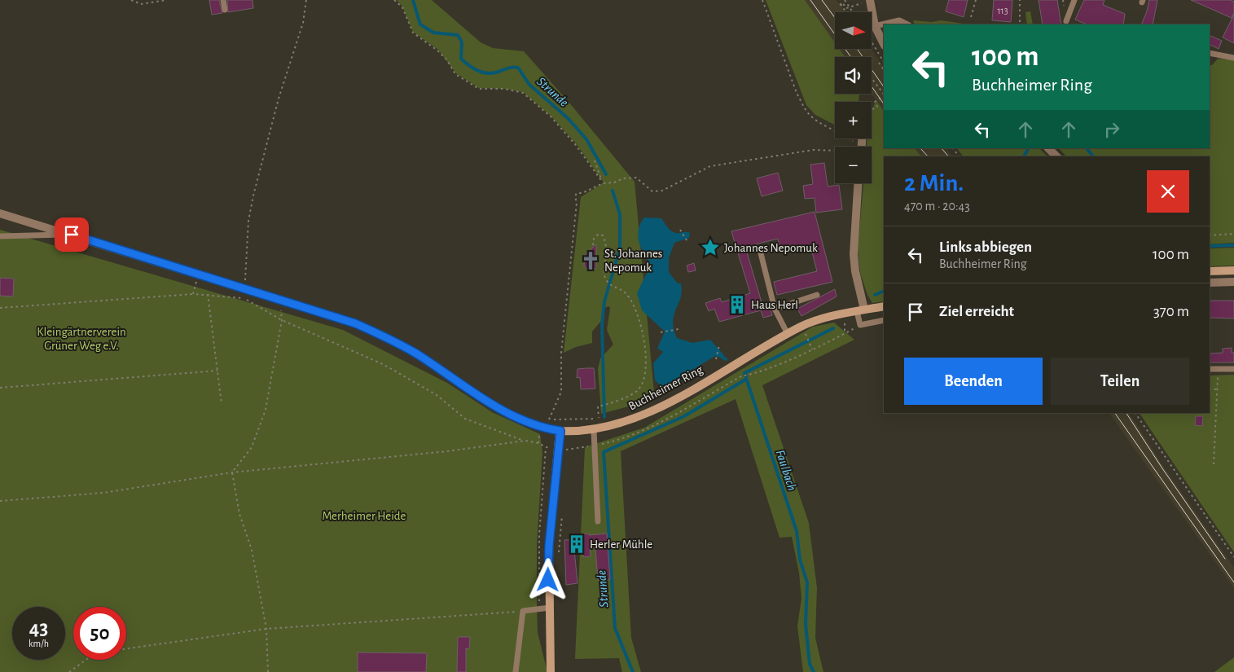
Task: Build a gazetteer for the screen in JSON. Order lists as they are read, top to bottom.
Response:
{
  "streets": {
    "main road": ["Buchheimer Ring"]
  },
  "water": ["Strunde", "Faulbach"],
  "parks": ["Kleingärtnerverein Grüner Weg e.V.", "Merheimer Heide"],
  "places": {
    "place": ["Johannes Nepomuk"],
    "church": ["St. Johannes Nepomuk"],
    "building": ["Haus Herl", "Herler Mühle"]
  },
  "house_numbers": ["113"],
  "north": "right",
  "page": {
    "map_buttons": ["+", "−"],
    "turn": ["100 m", "Buchheimer Ring"],
    "heading": ["2 Min.", "470 m · 20:43"],
    "list": [
      {
        "name": "Links abbiegen",
        "note": "Buchheimer Ring",
        "value": "100 m"
      },
      {
        "name": "Ziel erreicht",
        "value": "370 m"
      }
    ],
    "buttons": ["Beenden", "Teilen"],
    "speed": "43 km/h",
    "limit": "50"
  }
}
